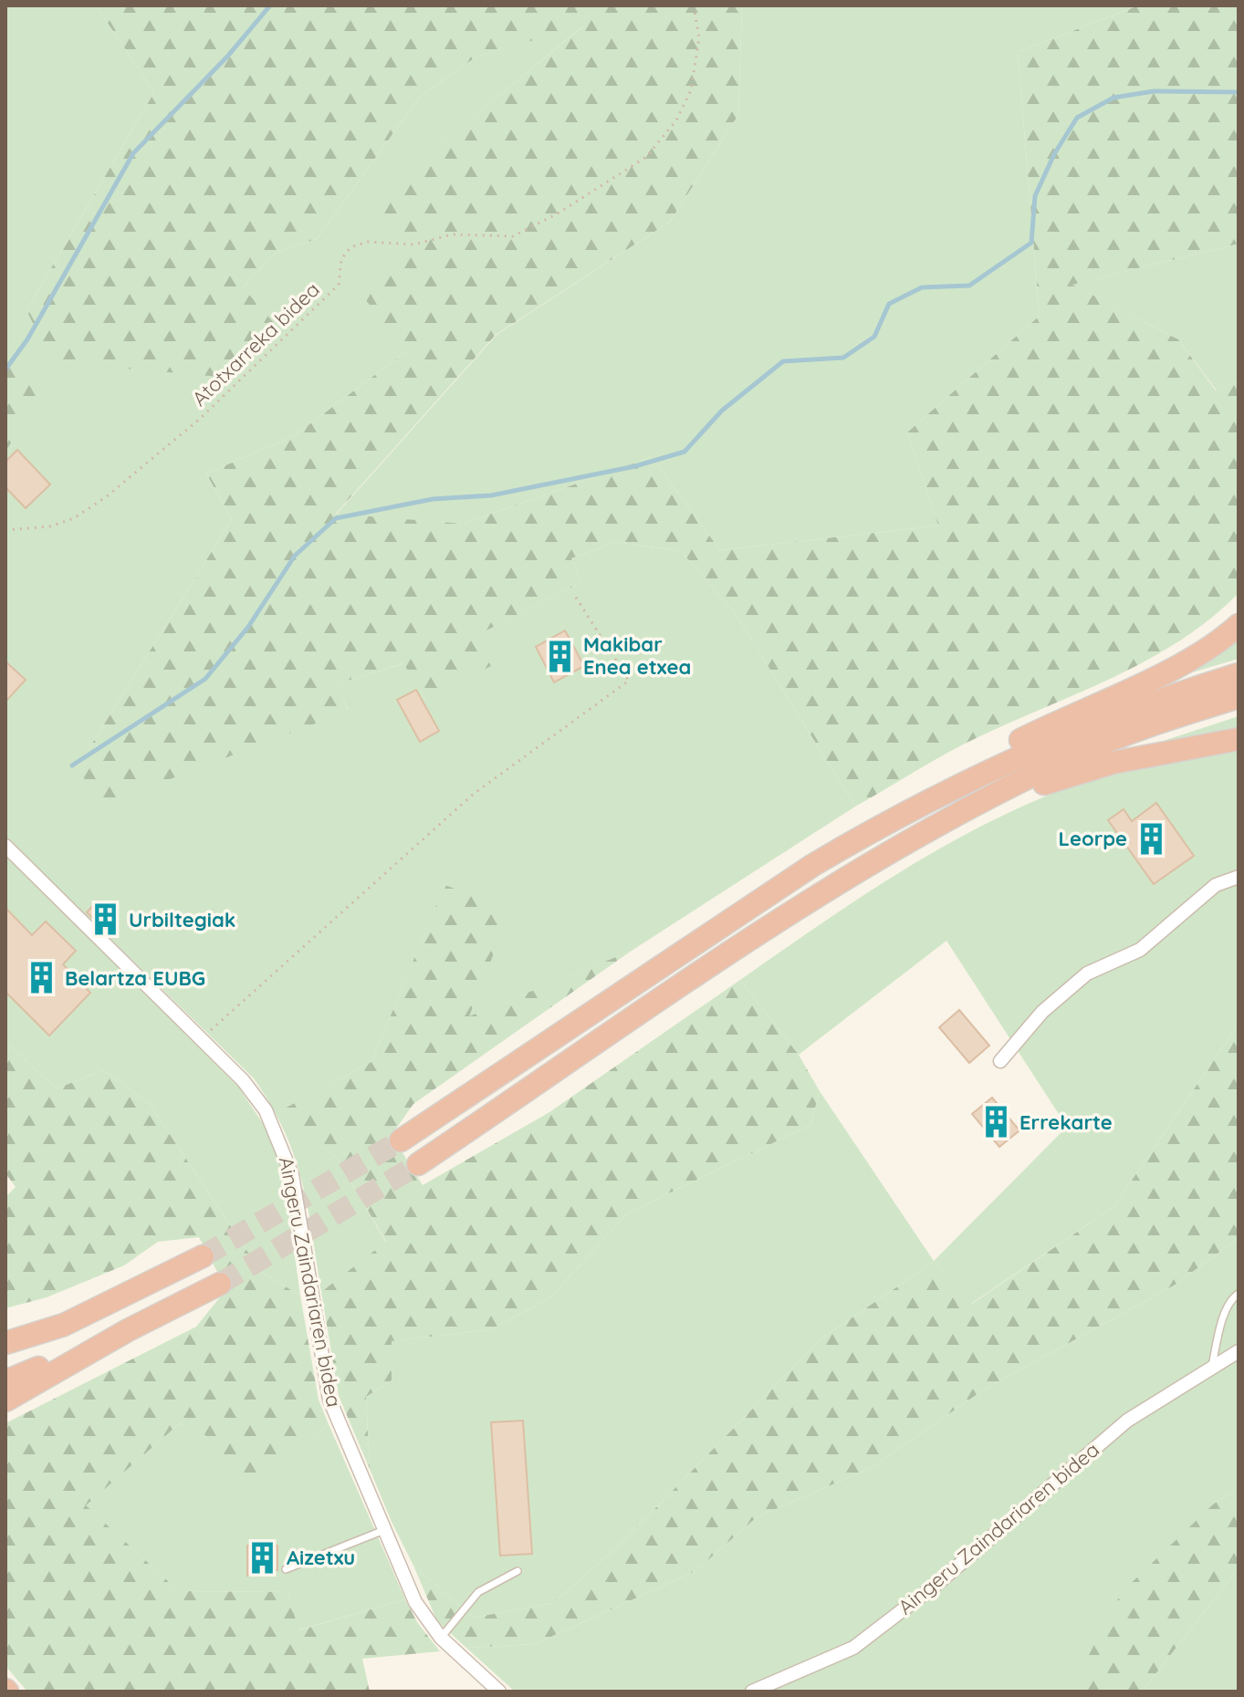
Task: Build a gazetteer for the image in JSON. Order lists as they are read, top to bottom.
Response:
{
  "streets": {
    "street": ["Aingeru Zaindariaren bidea"],
    "path": ["Atotxarreka bidea"]
  },
  "places": {
    "building": [
      "Makibar Enea etxea",
      "Leorpe",
      "Urbiltegiak",
      "Belartza EUBG",
      "Errekarte",
      "Aizetxu"
    ]
  }
}
